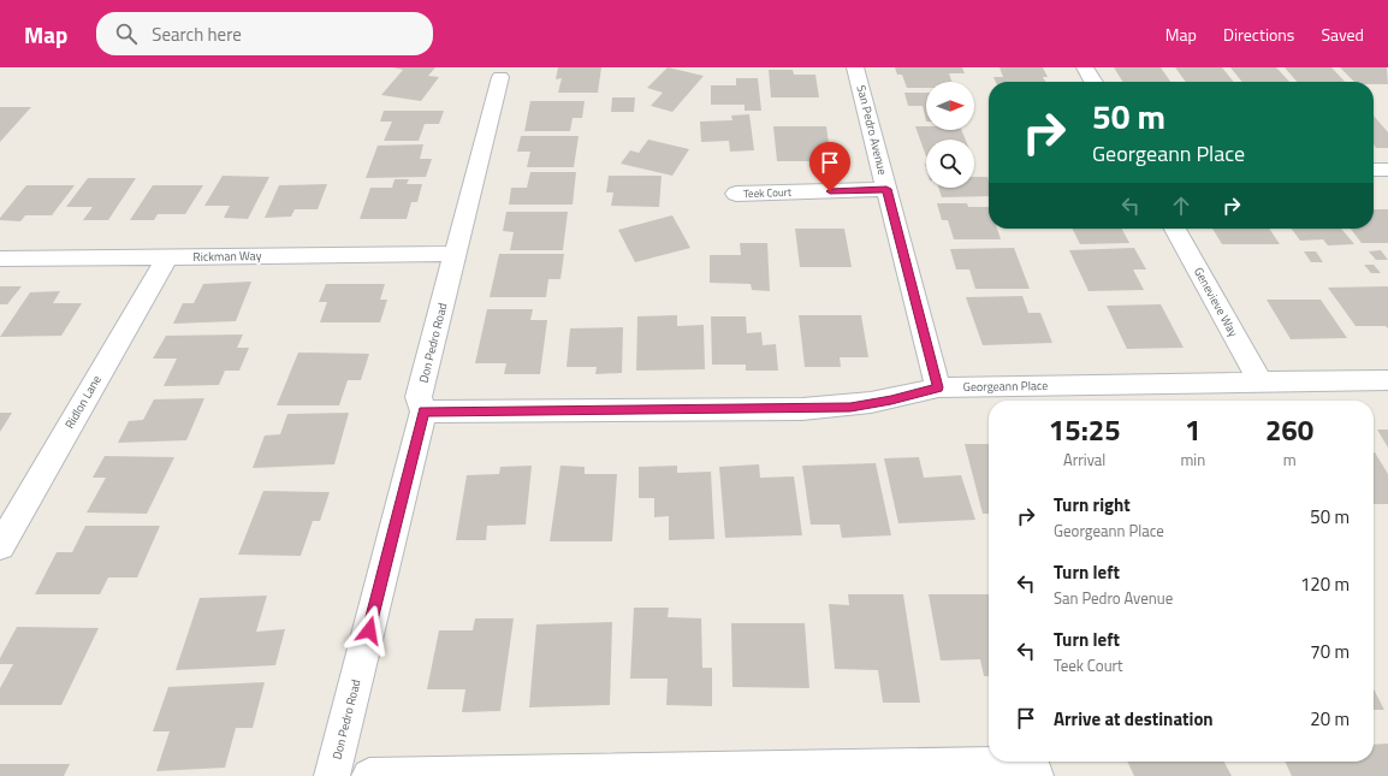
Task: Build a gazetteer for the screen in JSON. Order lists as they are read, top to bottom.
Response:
{
  "streets": {
    "street": [
      "San Pedro Avenue",
      "Teek Court",
      "Rickman Way",
      "Genevieve Way",
      "Don Pedro Road",
      "Georgeann Place",
      "Ridlon Lane"
    ]
  },
  "crossings": [
    ["San Pedro Avenue", "Teek Court"],
    ["San Pedro Avenue", "Georgeann Place"],
    ["Rickman Way", "Don Pedro Road"],
    ["Rickman Way", "Ridlon Lane"],
    ["Genevieve Way", "Georgeann Place"],
    ["Don Pedro Road", "Georgeann Place"]
  ],
  "north": "right",
  "page": {
    "header": "Map",
    "search": "Search here",
    "nav": ["Map", "Directions", "Saved"],
    "turn": ["50 m", "Georgeann Place"],
    "eta": [
      "15:25",
      "Arrival",
      "1",
      "min",
      "260",
      "m"
    ],
    "list": [
      {
        "name": "Turn right",
        "note": "Georgeann Place",
        "value": "50 m"
      },
      {
        "name": "Turn left",
        "note": "San Pedro Avenue",
        "value": "120 m"
      },
      {
        "name": "Turn left",
        "note": "Teek Court",
        "value": "70 m"
      },
      {
        "name": "Arrive at destination",
        "value": "20 m"
      }
    ]
  }
}
